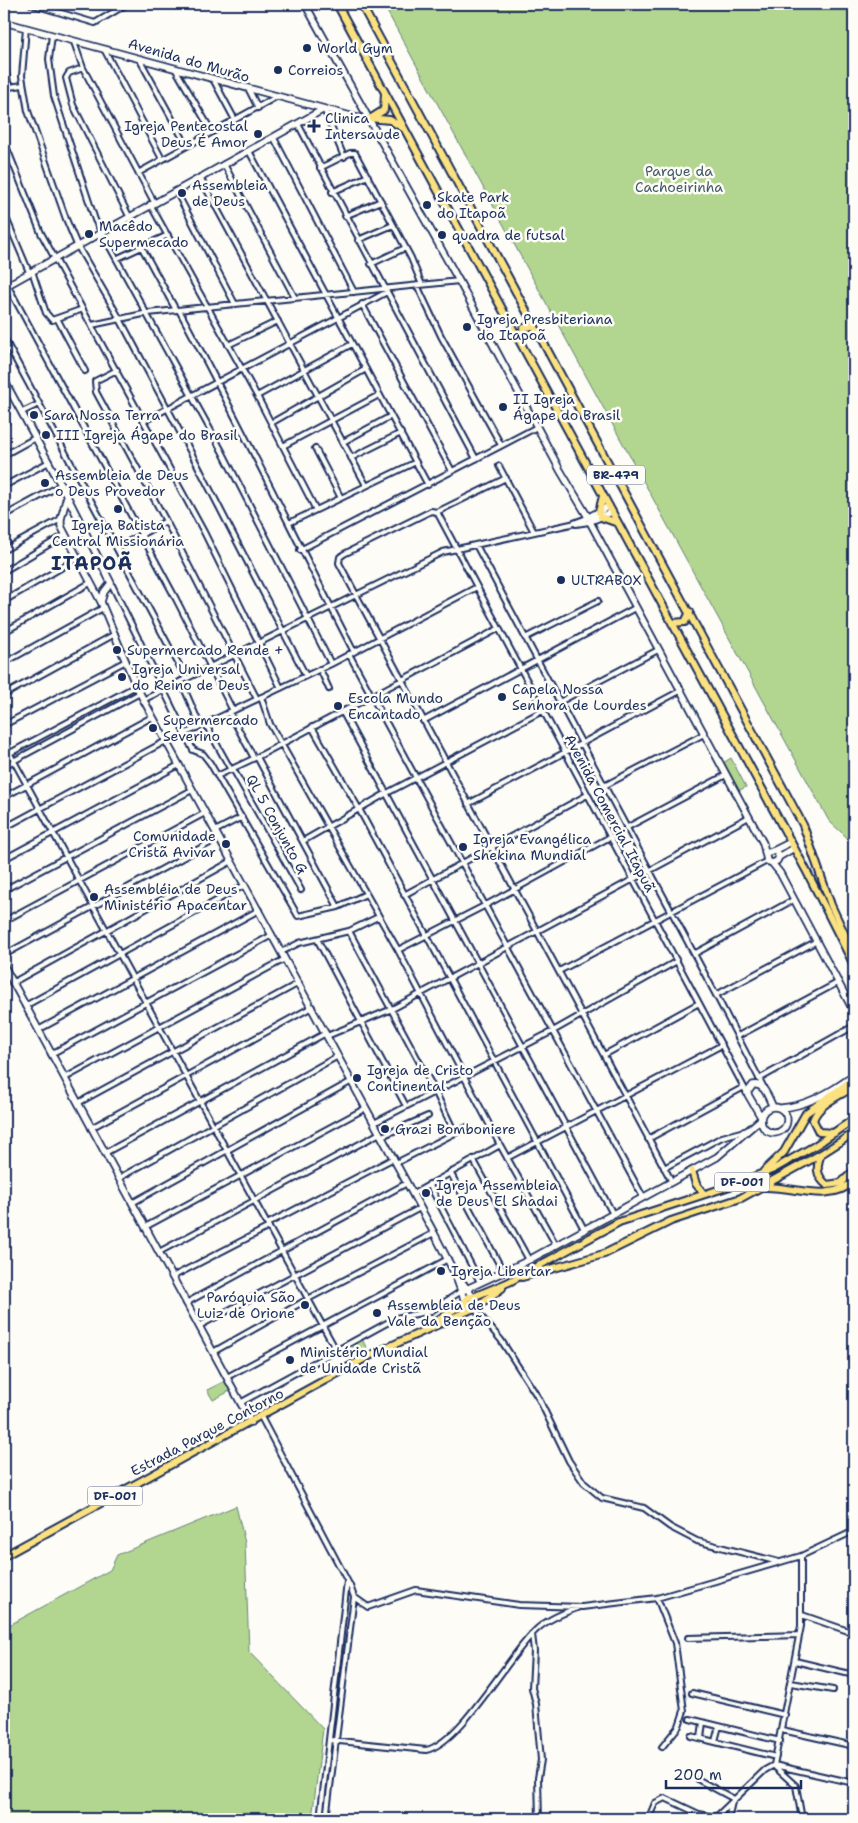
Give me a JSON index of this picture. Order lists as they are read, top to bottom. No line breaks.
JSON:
{"streets":{"main road":["BR-479","DF-001","Estrada Parque Contorno"],"street":["Avenida do Murão","Avenida Comercial Itapuã","QL 5 Conjunto G"]},"crossings":[["DF-001","Estrada Parque Contorno"]],"districts":["ITAPOÃ"],"parks":["Parque da Cachoeirinha"],"places":{"other":["World Gym","Correios","Igreja Pentecostal Deus É Amor","Assembleia de Deus","Skate Park do Itapoã","Macêdo Supermecado","quadra de futsal","Igreja Presbiteriana do Itapoã","II Igreja Ágape do Brasil","Sara Nossa Terra","III Igreja Ágape do Brasil","Assembleia de Deus o Deus Provedor","Igreja Batista Central Missionária","ULTRABOX","Supermercado Rende +","Igreja Universal do Reino de Deus","Capela Nossa Senhora de Lourdes","Escola Mundo Encantado","Supermercado Severino","Comunidade Cristã Avivar","Igreja Evangélica Shekina Mundial","Assembléia de Deus Ministério Apacentar","Igreja de Cristo Continental","Grazi Bomboniere","Igreja Assembleia de Deus El Shadai","Igreja Libertar","Paróquia São Luiz de Orione","Assembleia de Deus Vale da Benção","Ministério Mundial de Unidade Cristã"],"health":["Clinica Intersaude"]},"scale_bar":"200 m"}
